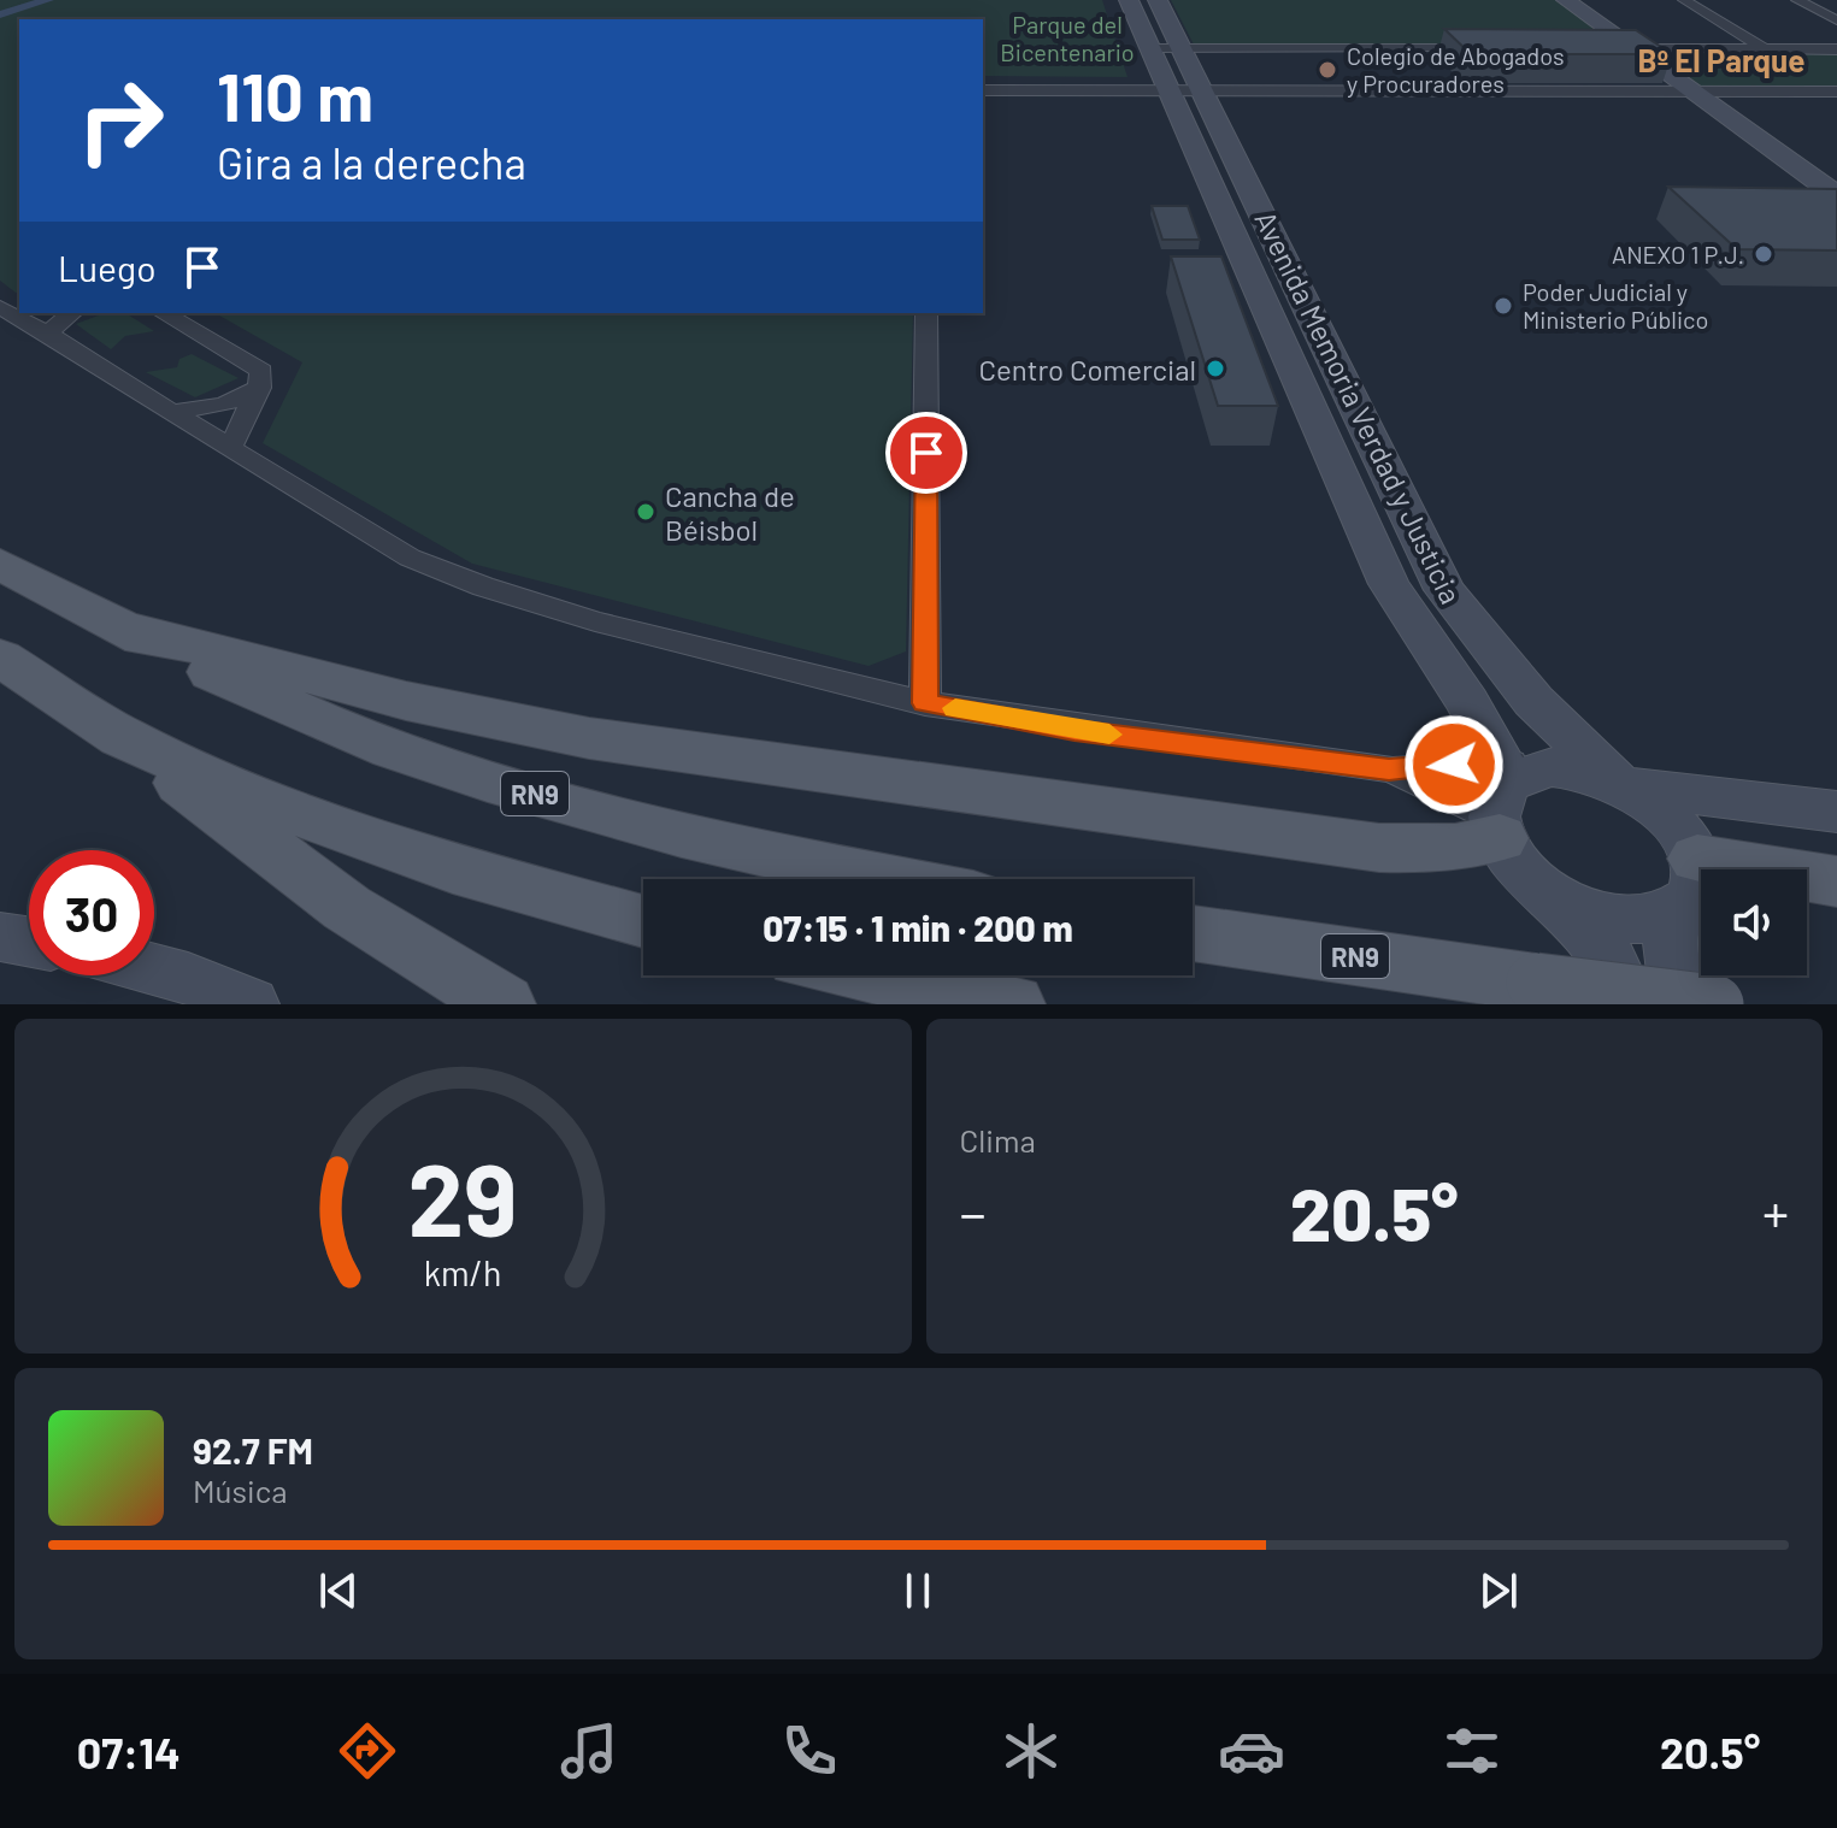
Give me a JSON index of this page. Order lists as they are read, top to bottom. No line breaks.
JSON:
{"streets":{"main road":["RN9"],"street":["Avenida Memoria Verdad y Justicia"]},"districts":["Bº El Parque"],"parks":["Parque del Bicentenario"],"places":["Colegio de Abogados y Procuradores","ANEXO 1 P.J.","Poder Judicial y Ministerio Público","Centro Comercial","Cancha de Béisbol"],"page":{"turn":["110 m","Gira a la derecha"],"then":"Luego","limit":"30","trip":"07:15 · 1 min · 200 m","tile":"Clima","heat":["−","20.5°","+"],"song":["92.7 FM","Música"],"tabs":["07:14","20.5°"],"gauge":["29","km/h"]}}
